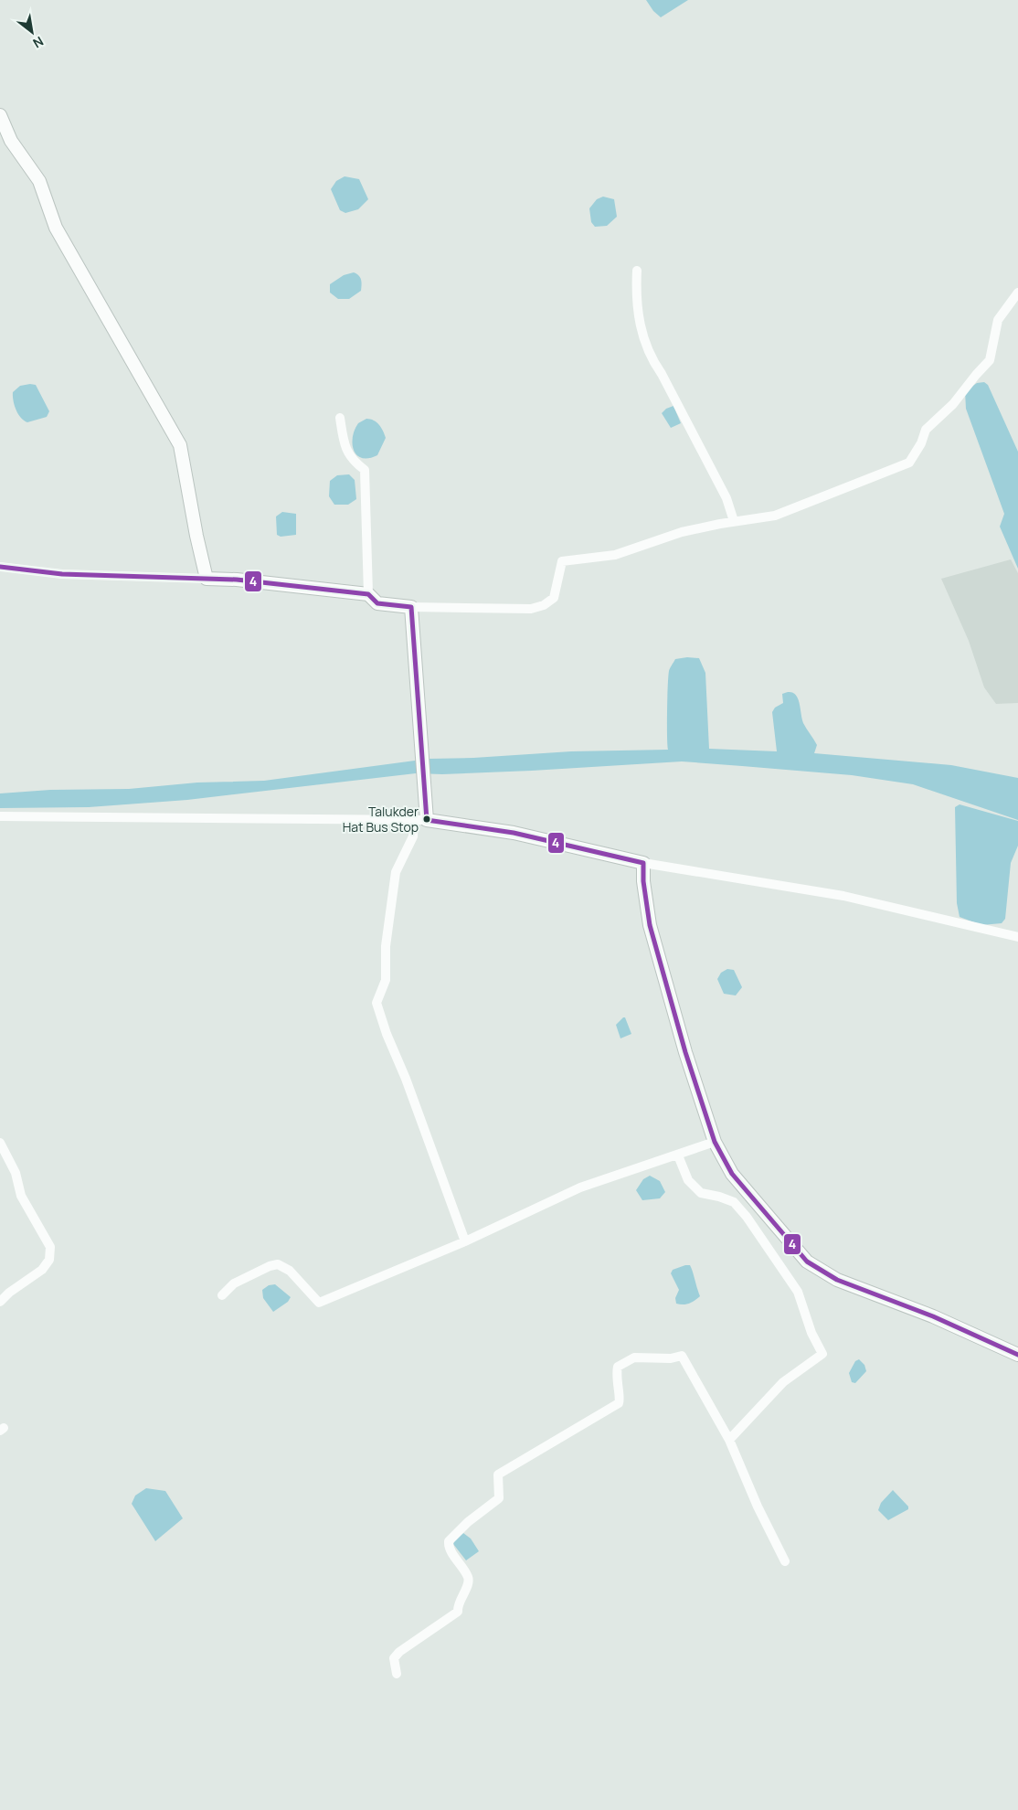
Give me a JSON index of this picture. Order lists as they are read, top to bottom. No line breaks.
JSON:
{"places":["Talukder Hat Bus Stop"],"lines":["transit line 4"],"north":"bottom right"}
